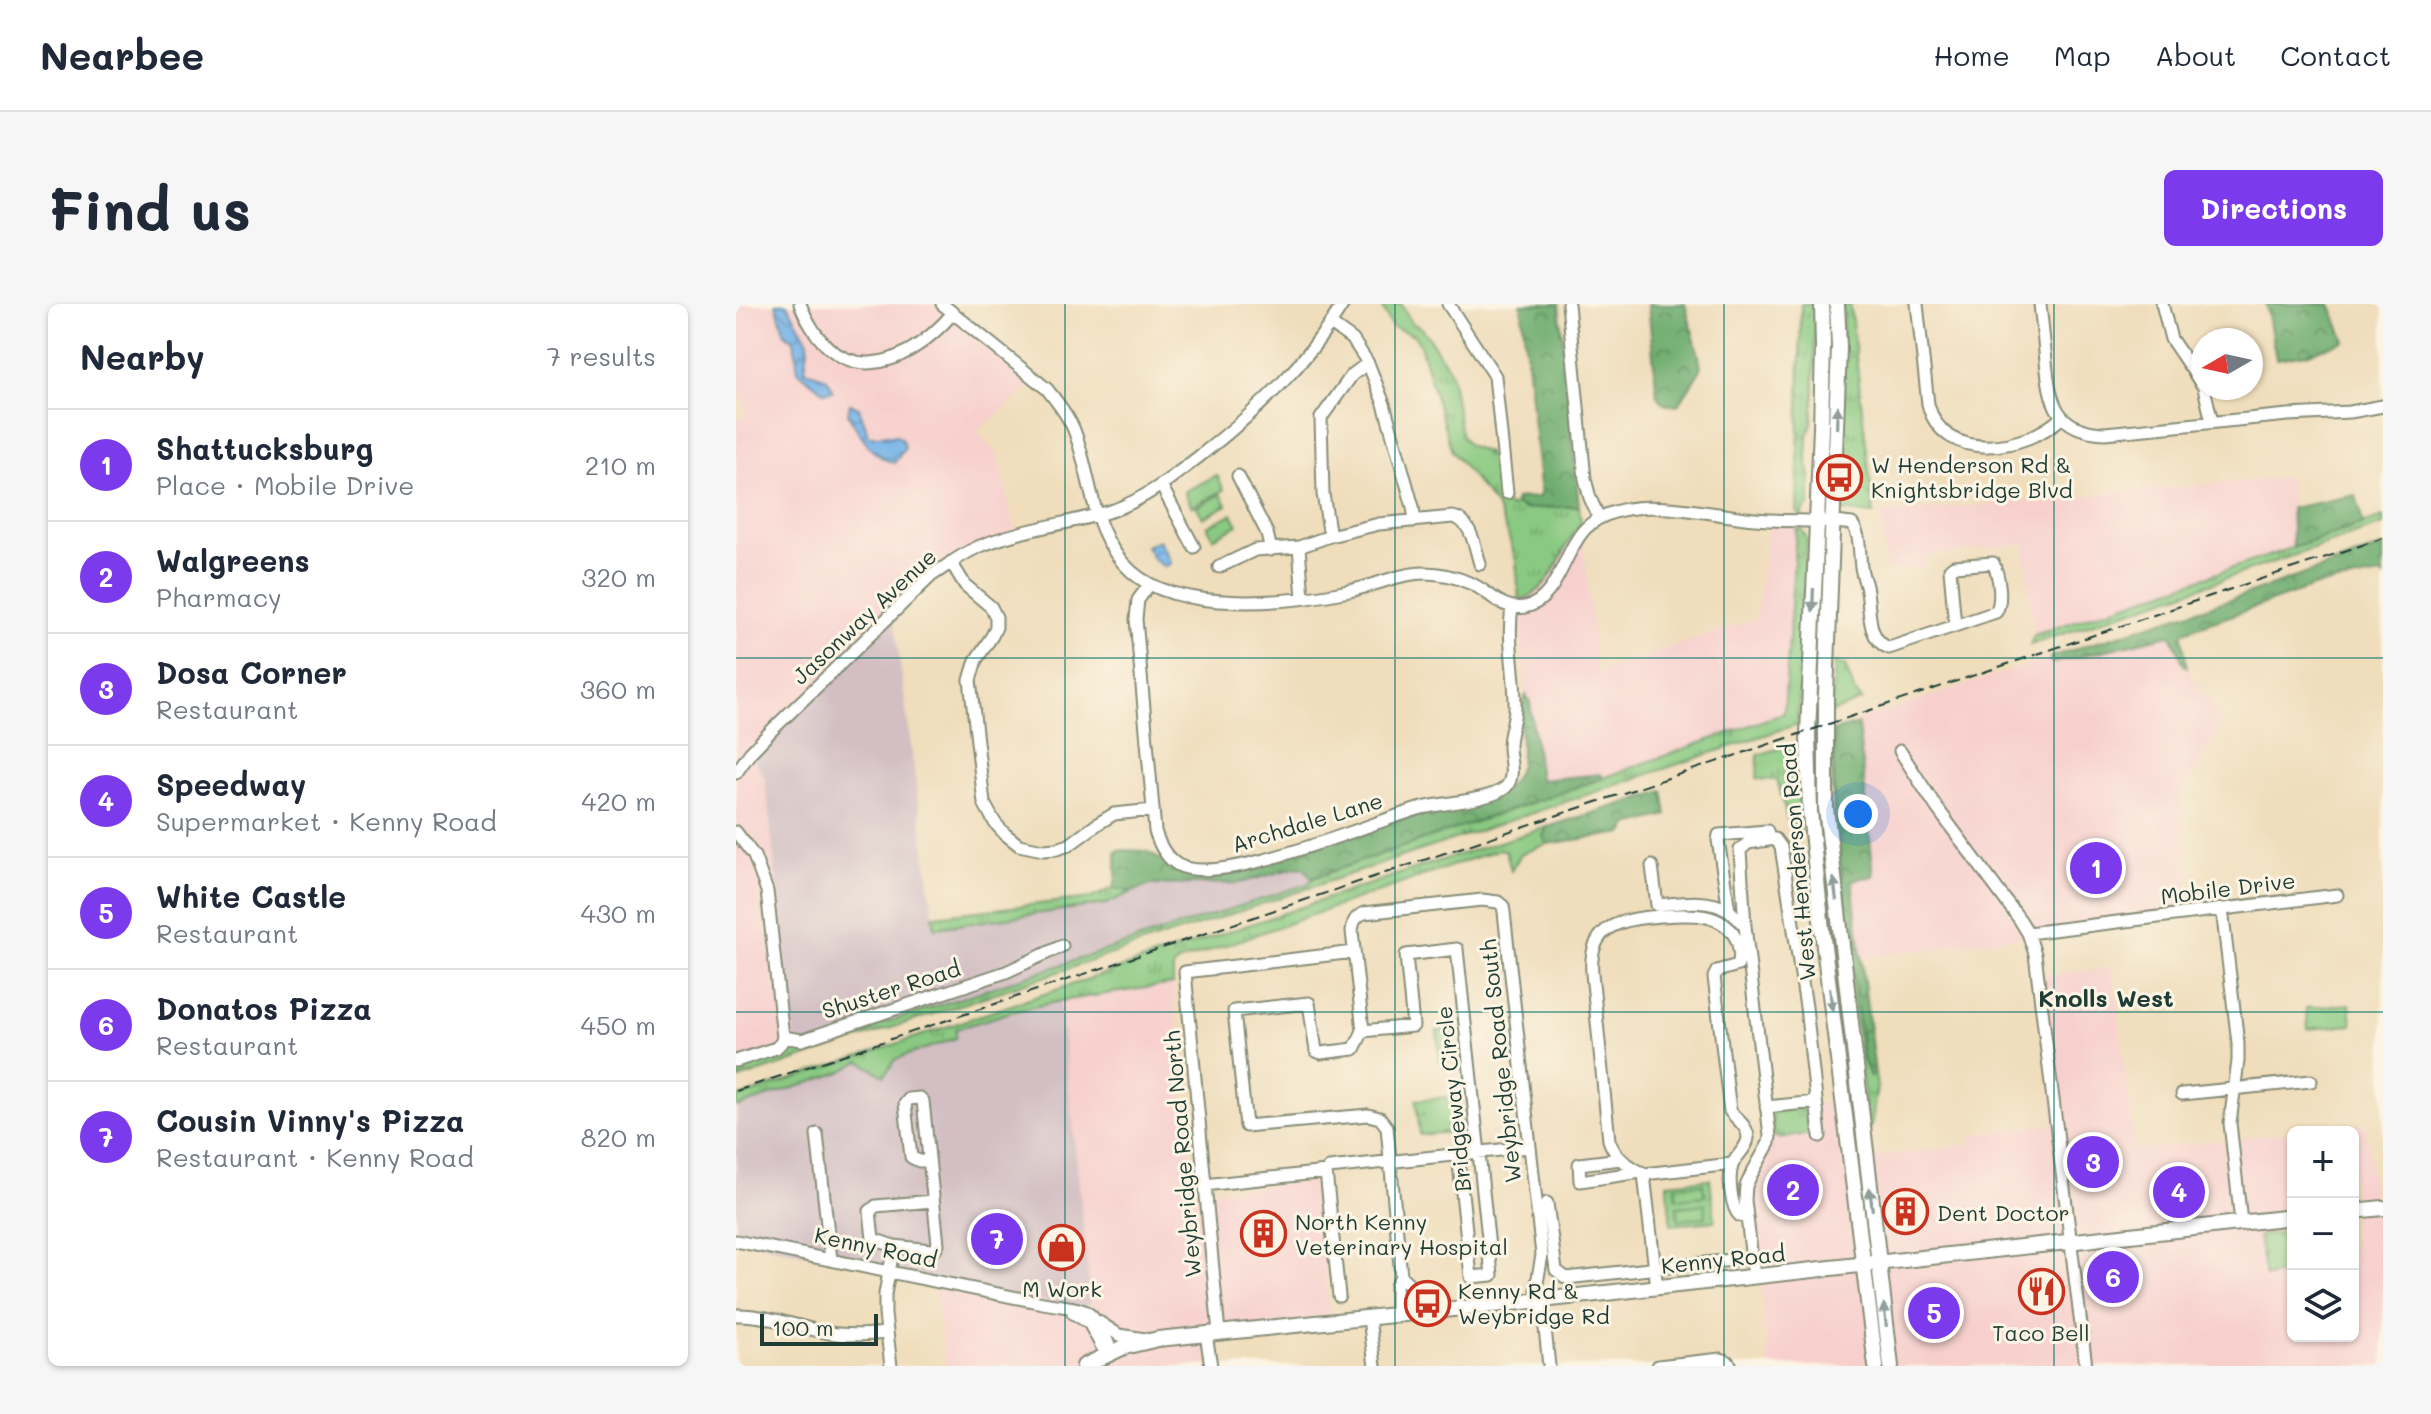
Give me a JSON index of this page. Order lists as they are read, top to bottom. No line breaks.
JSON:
{"streets":{"main road":["West Henderson Road","Kenny Road"],"street":["Jasonway Avenue","Archdale Lane","Mobile Drive","Shuster Road","Weybridge Road South","Bridgeway Circle","Weybridge Road North"]},"crossings":[["West Henderson Road","Kenny Road"],["Weybridge Road South","Weybridge Road North"],["Weybridge Road South","Kenny Road"],["Weybridge Road North","Kenny Road"]],"districts":["Knolls West"],"places":{"bus stop":["W Henderson Rd & Knightsbridge Blvd","Kenny Rd & Weybridge Rd"],"building":["Dent Doctor","North Kenny Veterinary Hospital"],"shop":["M Work"],"restaurant":["Taco Bell"]},"scale_bar":"100 m","north":"left","page":{"header":"Nearbee","nav":["Home","Map","About","Contact"],"buttons":"Directions","title":"Find us","heading":["Nearby","7 results"],"list":[{"mark":"1","name":"Shattucksburg","note":"Place · Mobile Drive","value":"210 m"},{"mark":"2","name":"Walgreens","note":"Pharmacy","value":"320 m"},{"mark":"3","name":"Dosa Corner","note":"Restaurant","value":"360 m"},{"mark":"4","name":"Speedway","note":"Supermarket · Kenny Road","value":"420 m"},{"mark":"5","name":"White Castle","note":"Restaurant","value":"430 m"},{"mark":"6","name":"Donatos Pizza","note":"Restaurant","value":"450 m"},{"mark":"7","name":"Cousin Vinny's Pizza","note":"Restaurant · Kenny Road","value":"820 m"}],"pins":["1","3","2","4","7","6","5"],"map_buttons":["+","−"],"scale":"100 m"}}
